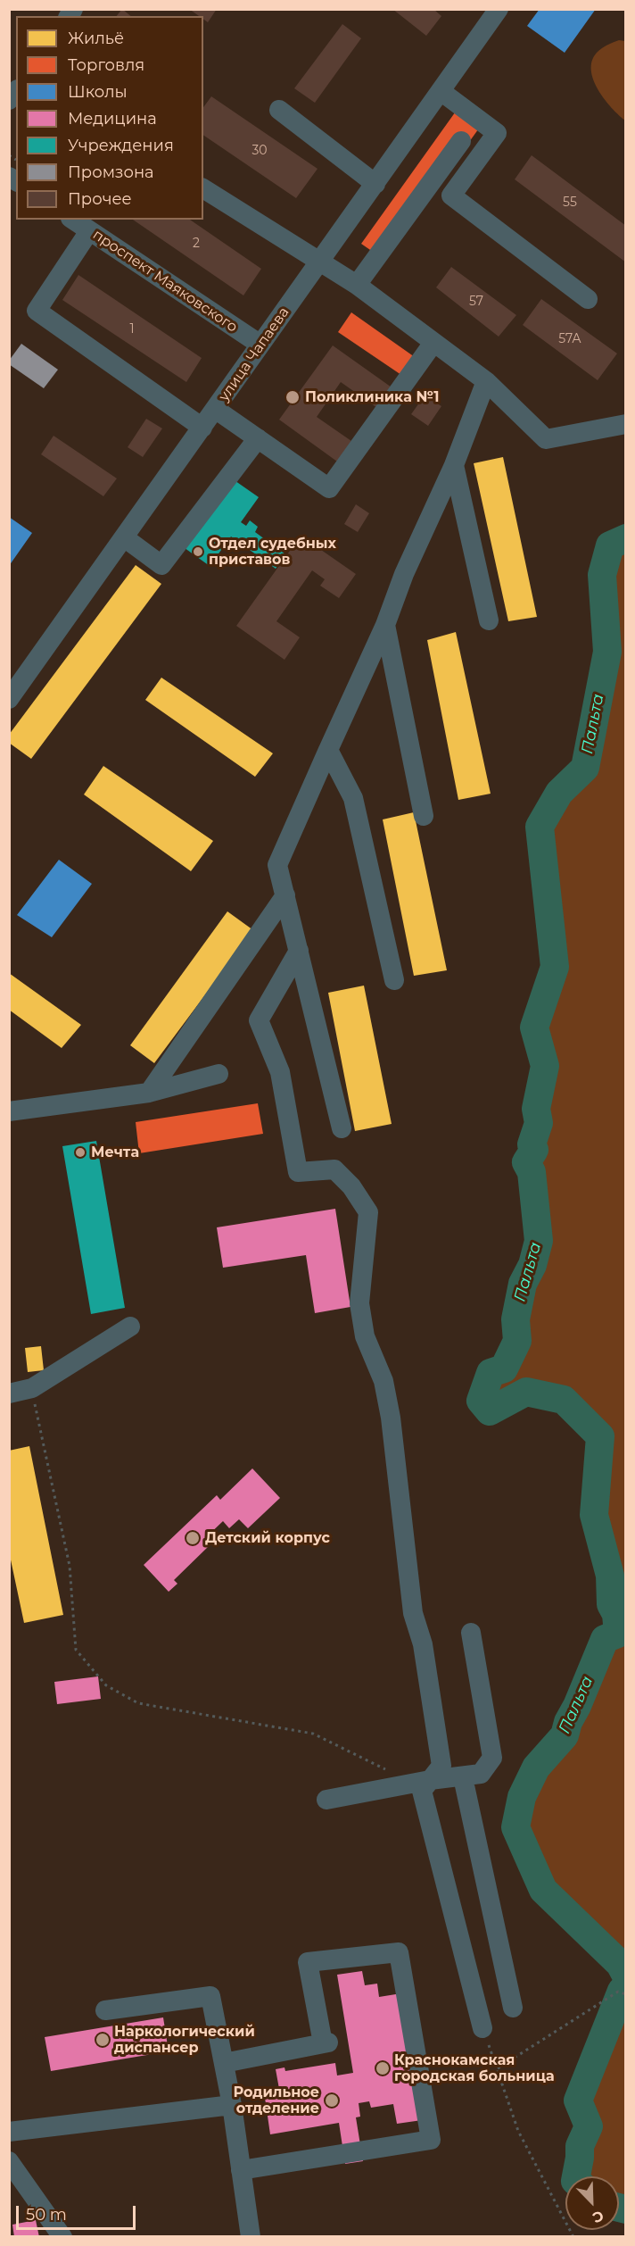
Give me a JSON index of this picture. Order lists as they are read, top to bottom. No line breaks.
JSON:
{"streets":{"street":["проспект Маяковского","улица Чапаева"]},"crossings":[["проспект Маяковского","улица Чапаева"]],"water":["Пальта"],"places":["Поликлиника №1","Отдел судебных приставов","Мечта","Детский корпус","Наркологический диспансер","Краснокамская городская больница","Родильное отделение"],"house_numbers":["30","55","2","57","1","57А"],"legend":["Жильё","Торговля","Школы","Медицина","Учреждения","Промзона","Прочее"],"scale_bar":"50 m","north":"bottom right"}
